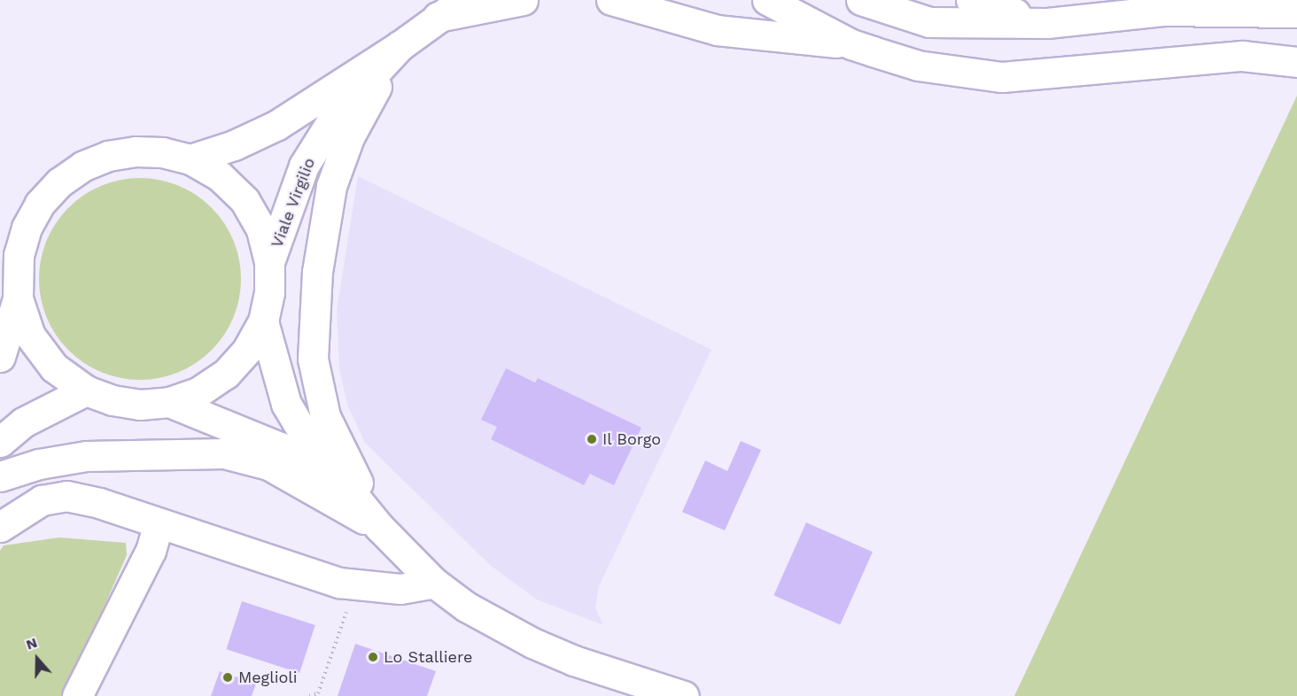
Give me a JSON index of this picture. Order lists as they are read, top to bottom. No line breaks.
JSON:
{"streets":{"main road":["Viale Virgilio"]},"places":["Il Borgo","Lo Stalliere","Meglioli"],"north":"top"}
